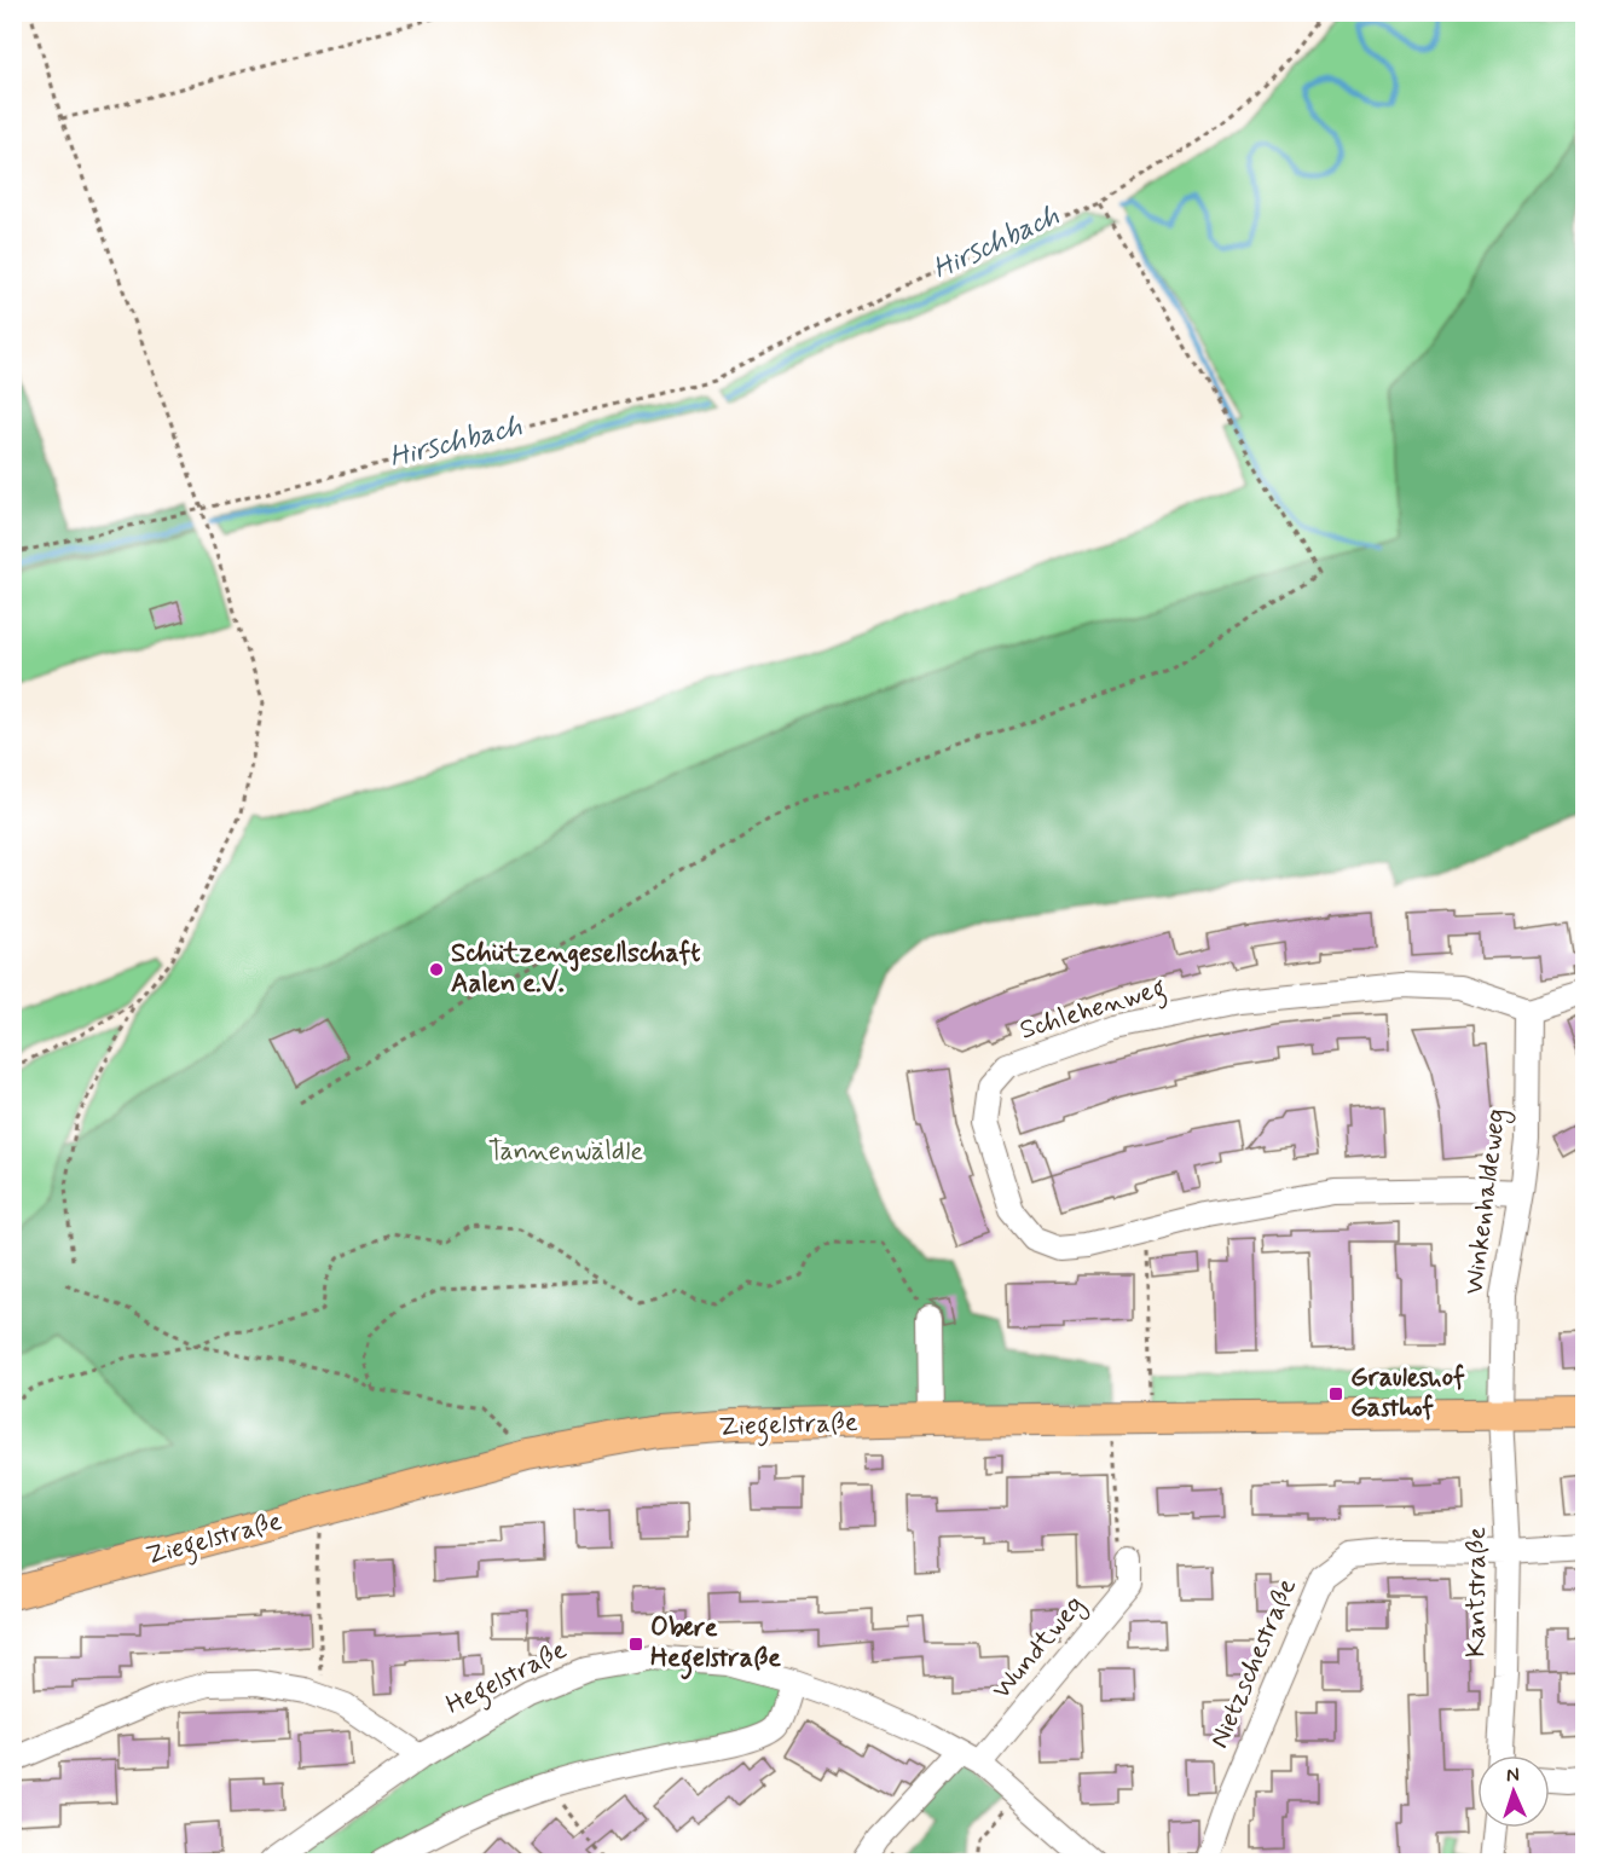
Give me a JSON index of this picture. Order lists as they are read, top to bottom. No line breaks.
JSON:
{"streets":{"main road":["Ziegelstraße"],"street":["Schlehenweg","Winkenhaldeweg","Kantstraße","Wundtweg","Nietzschestraße","Hegelstraße"]},"crossings":[["Schlehenweg","Winkenhaldeweg"],["Winkenhaldeweg","Ziegelstraße"],["Winkenhaldeweg","Kantstraße"],["Ziegelstraße","Kantstraße"],["Kantstraße","Nietzschestraße"],["Wundtweg","Hegelstraße"]],"water":["Hirschbach"],"parks":["Tannenwäldle"],"places":{"other":["Schützengesellschaft Aalen e.V."],"transit":["Grauleshof Gasthof","Obere Hegelstraße"]},"north":"top"}
